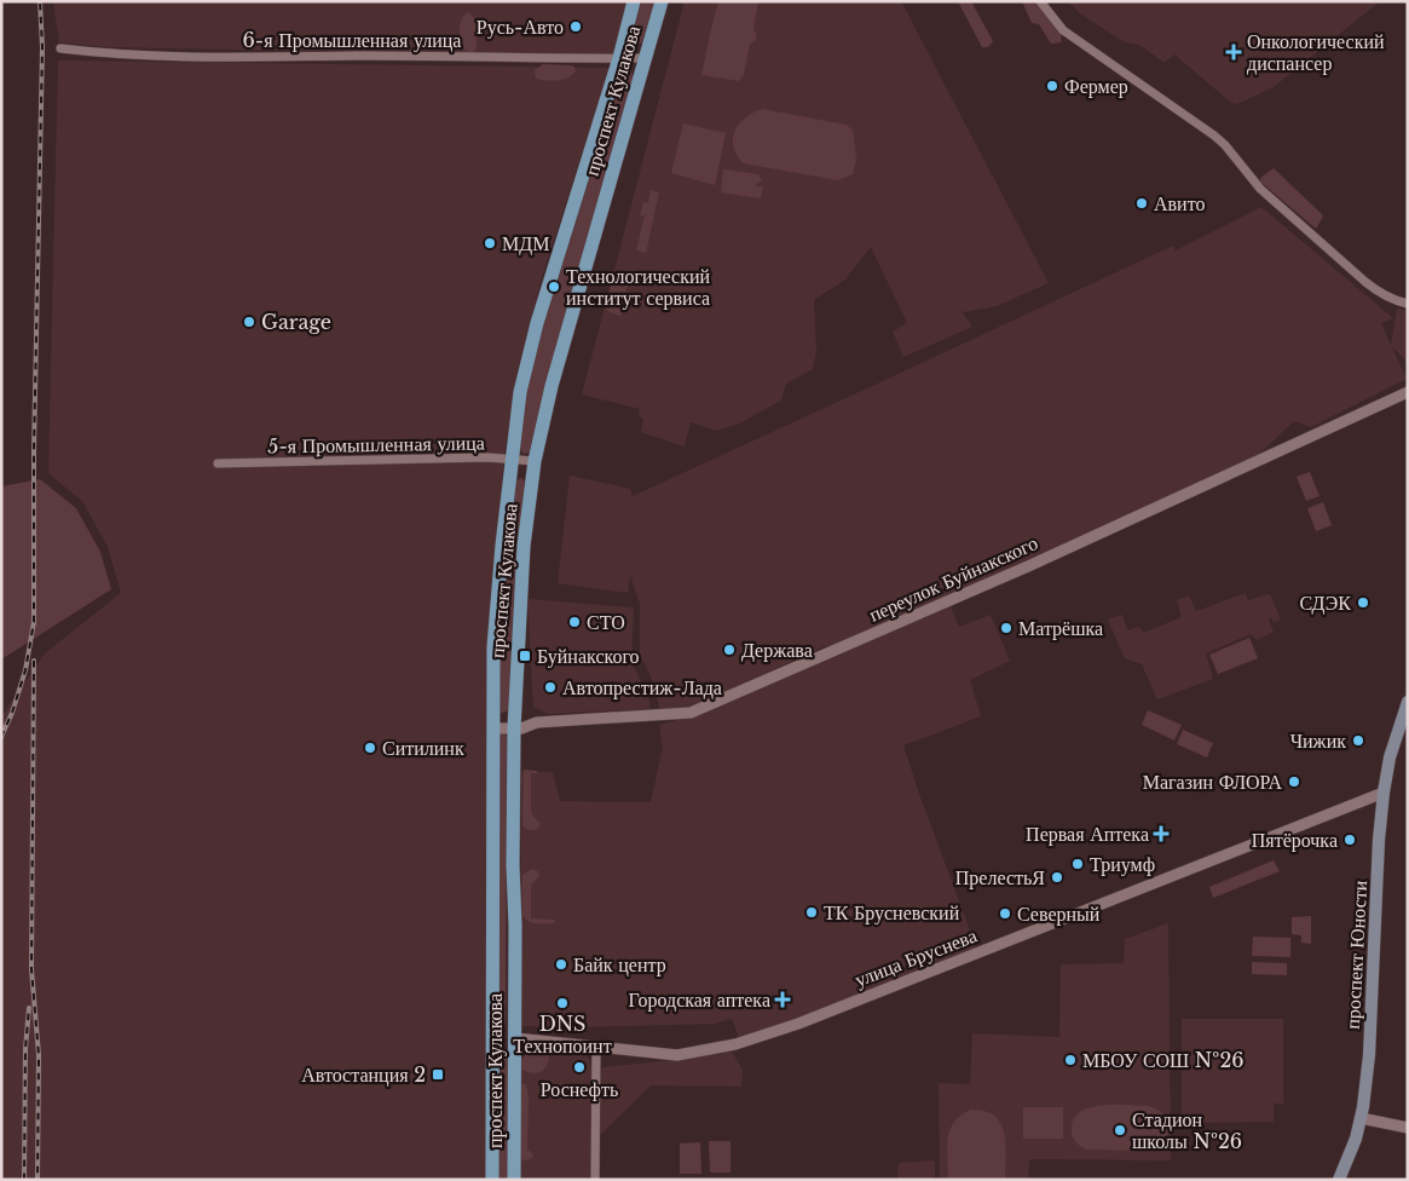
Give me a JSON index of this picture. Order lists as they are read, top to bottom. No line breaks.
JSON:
{"streets":{"main road":["проспект Кулакова","проспект Юности"],"street":["6-я Промышленная улица","5-я Промышленная улица","переулок Буйнакского","улица Бруснева"]},"crossings":[["6-я Промышленная улица","проспект Кулакова"],["проспект Кулакова","5-я Промышленная улица"],["проспект Кулакова","переулок Буйнакского"],["проспект Кулакова","улица Бруснева"],["проспект Юности","улица Бруснева"]],"places":{"other":["Русь-Авто","Фермер","Авито","МДМ","Технологический институт сервиса","Garage","СДЭК","СТО","Матрёшка","Держава","Автопрестиж-Лада","Чижик","Ситилинк","Магазин ФЛОРА","Пятёрочка","Триумф","ПрелестьЯ","ТК Брусневский","Северный","Байк центр","DNS Технопоинт","МБОУ СОШ №26","Роснефть","Стадион школы №26"],"health":["Онкологический диспансер","Первая Аптека","Городская аптека"],"transit":["Буйнакского","Автостанция 2"]}}
